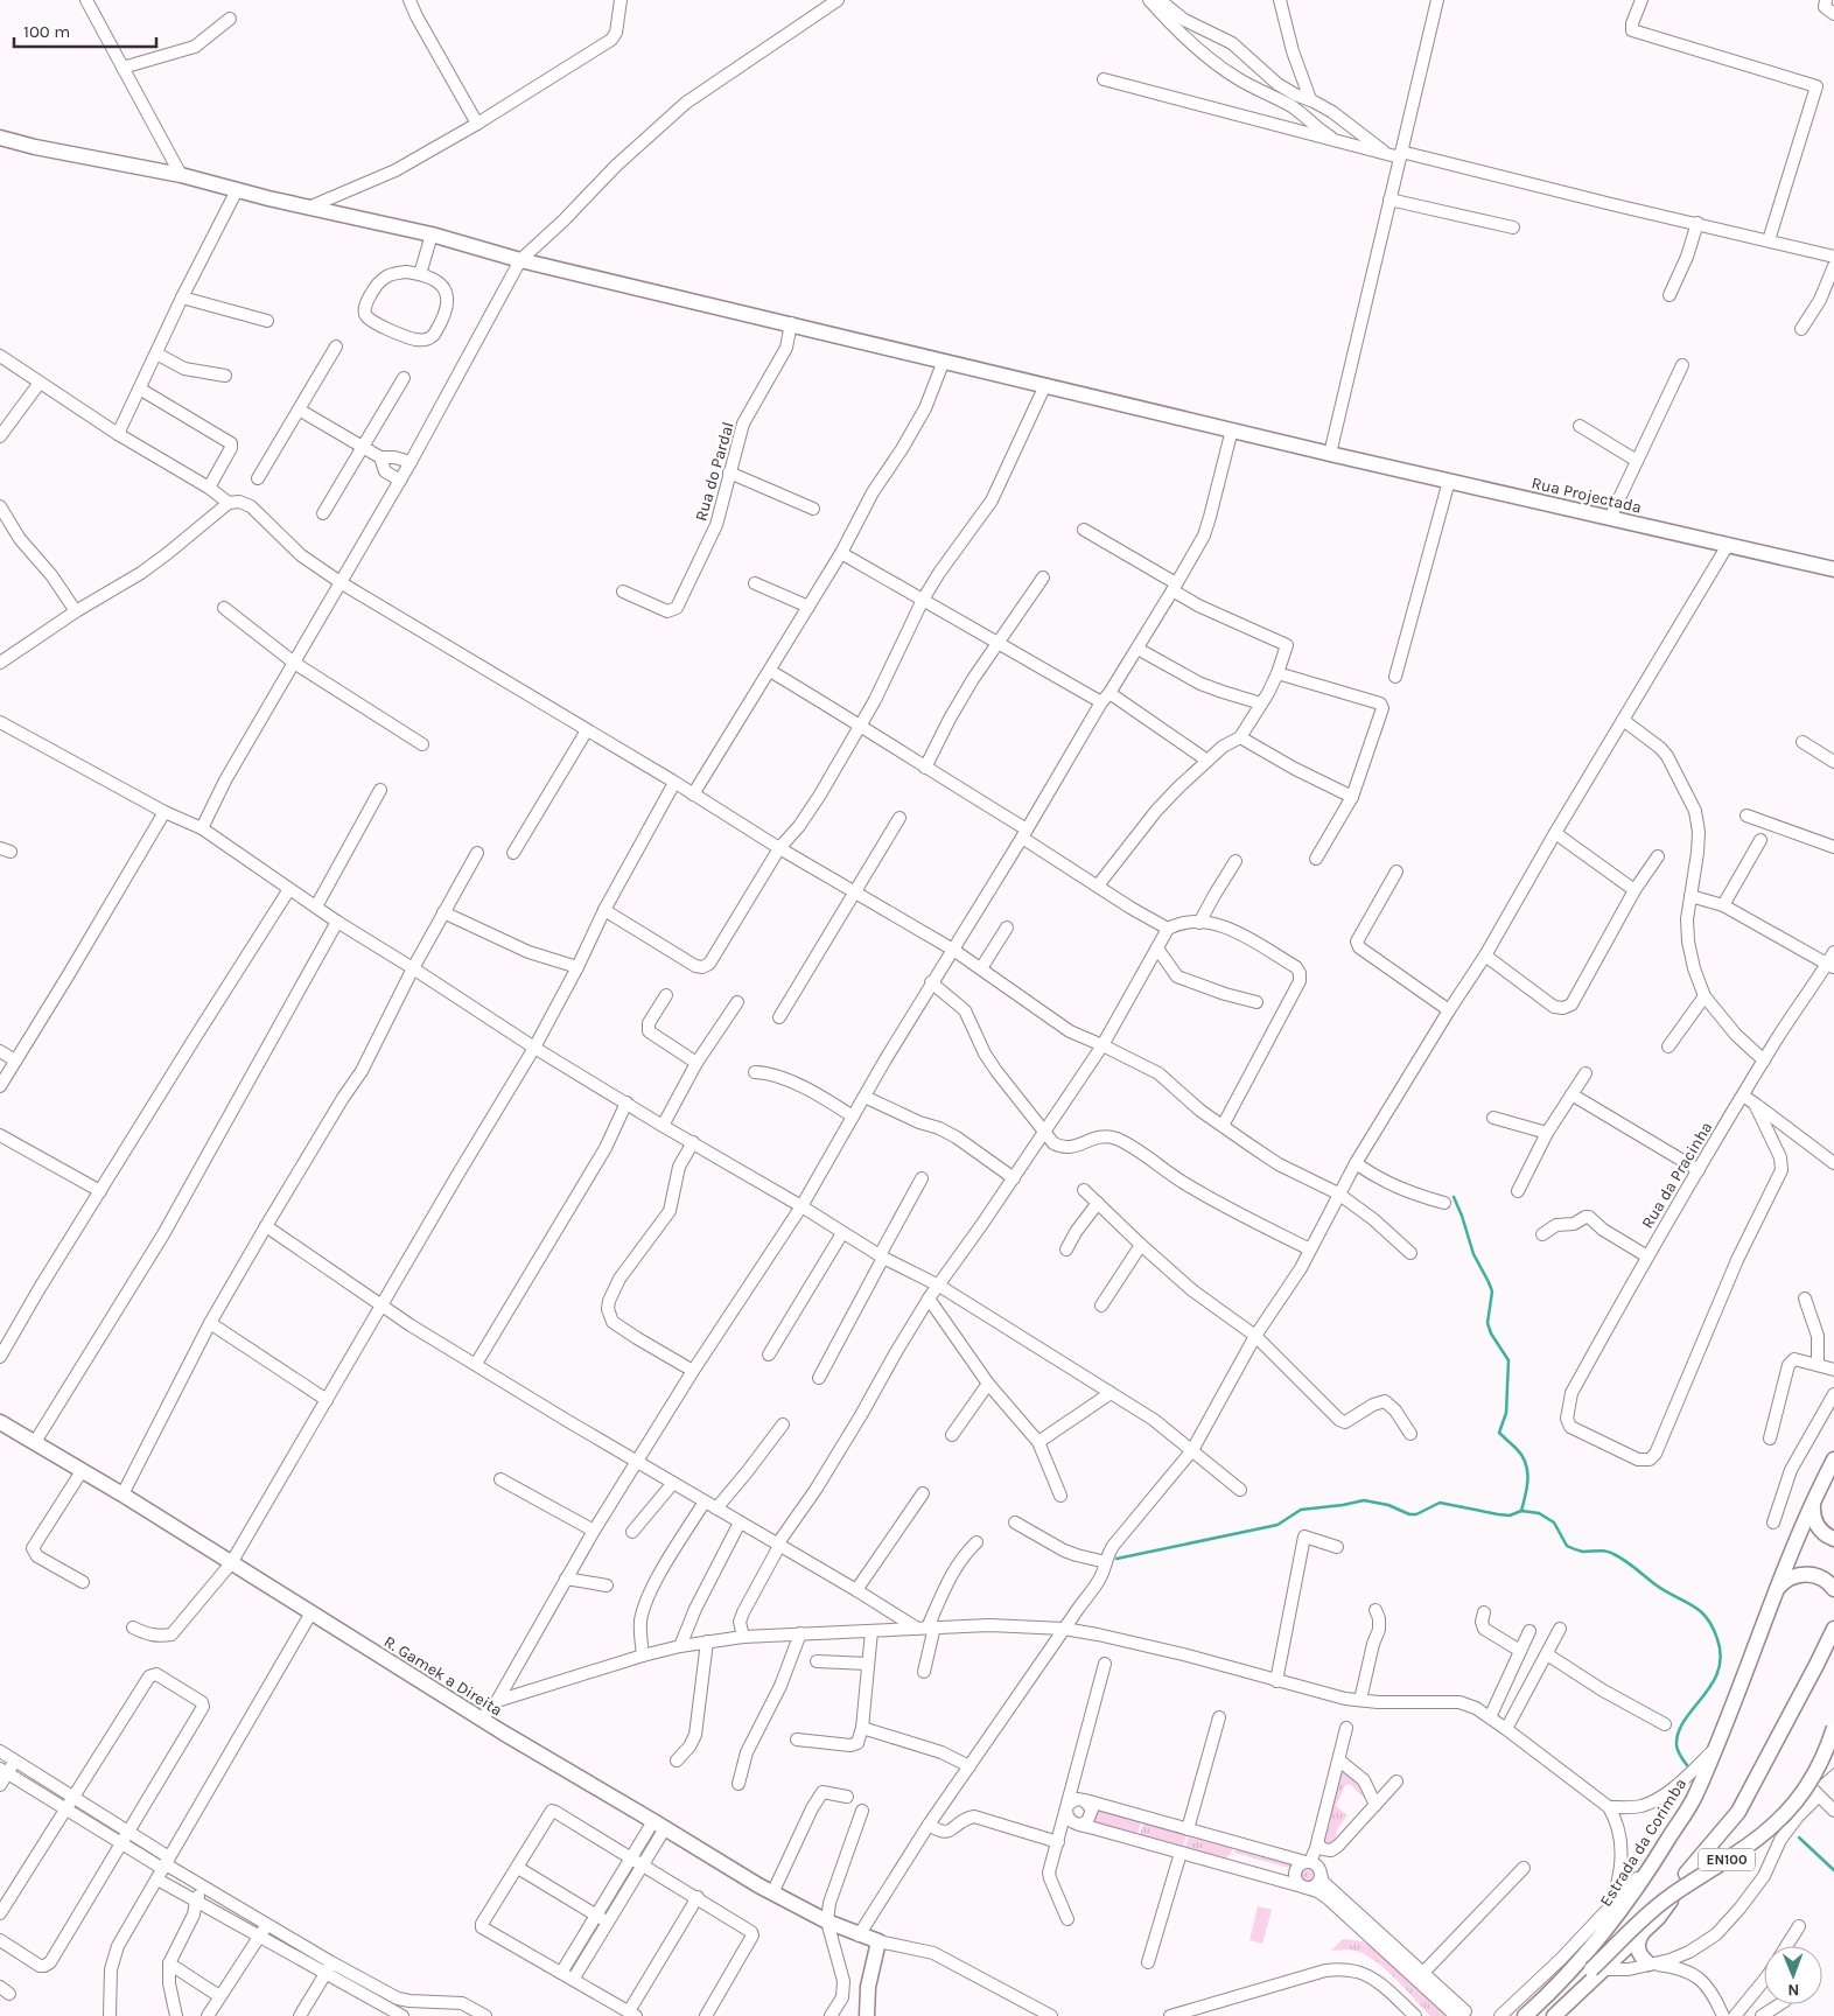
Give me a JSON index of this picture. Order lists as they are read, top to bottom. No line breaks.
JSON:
{"streets":{"main road":["Rua Projectada","R. Gamek a Direita","Estrada da Corimba","EN100"],"street":["Rua do Pardal","Rua da Pracinha"]},"crossings":[["Rua do Pardal","Rua Projectada"]],"scale_bar":"100 m","north":"bottom"}
